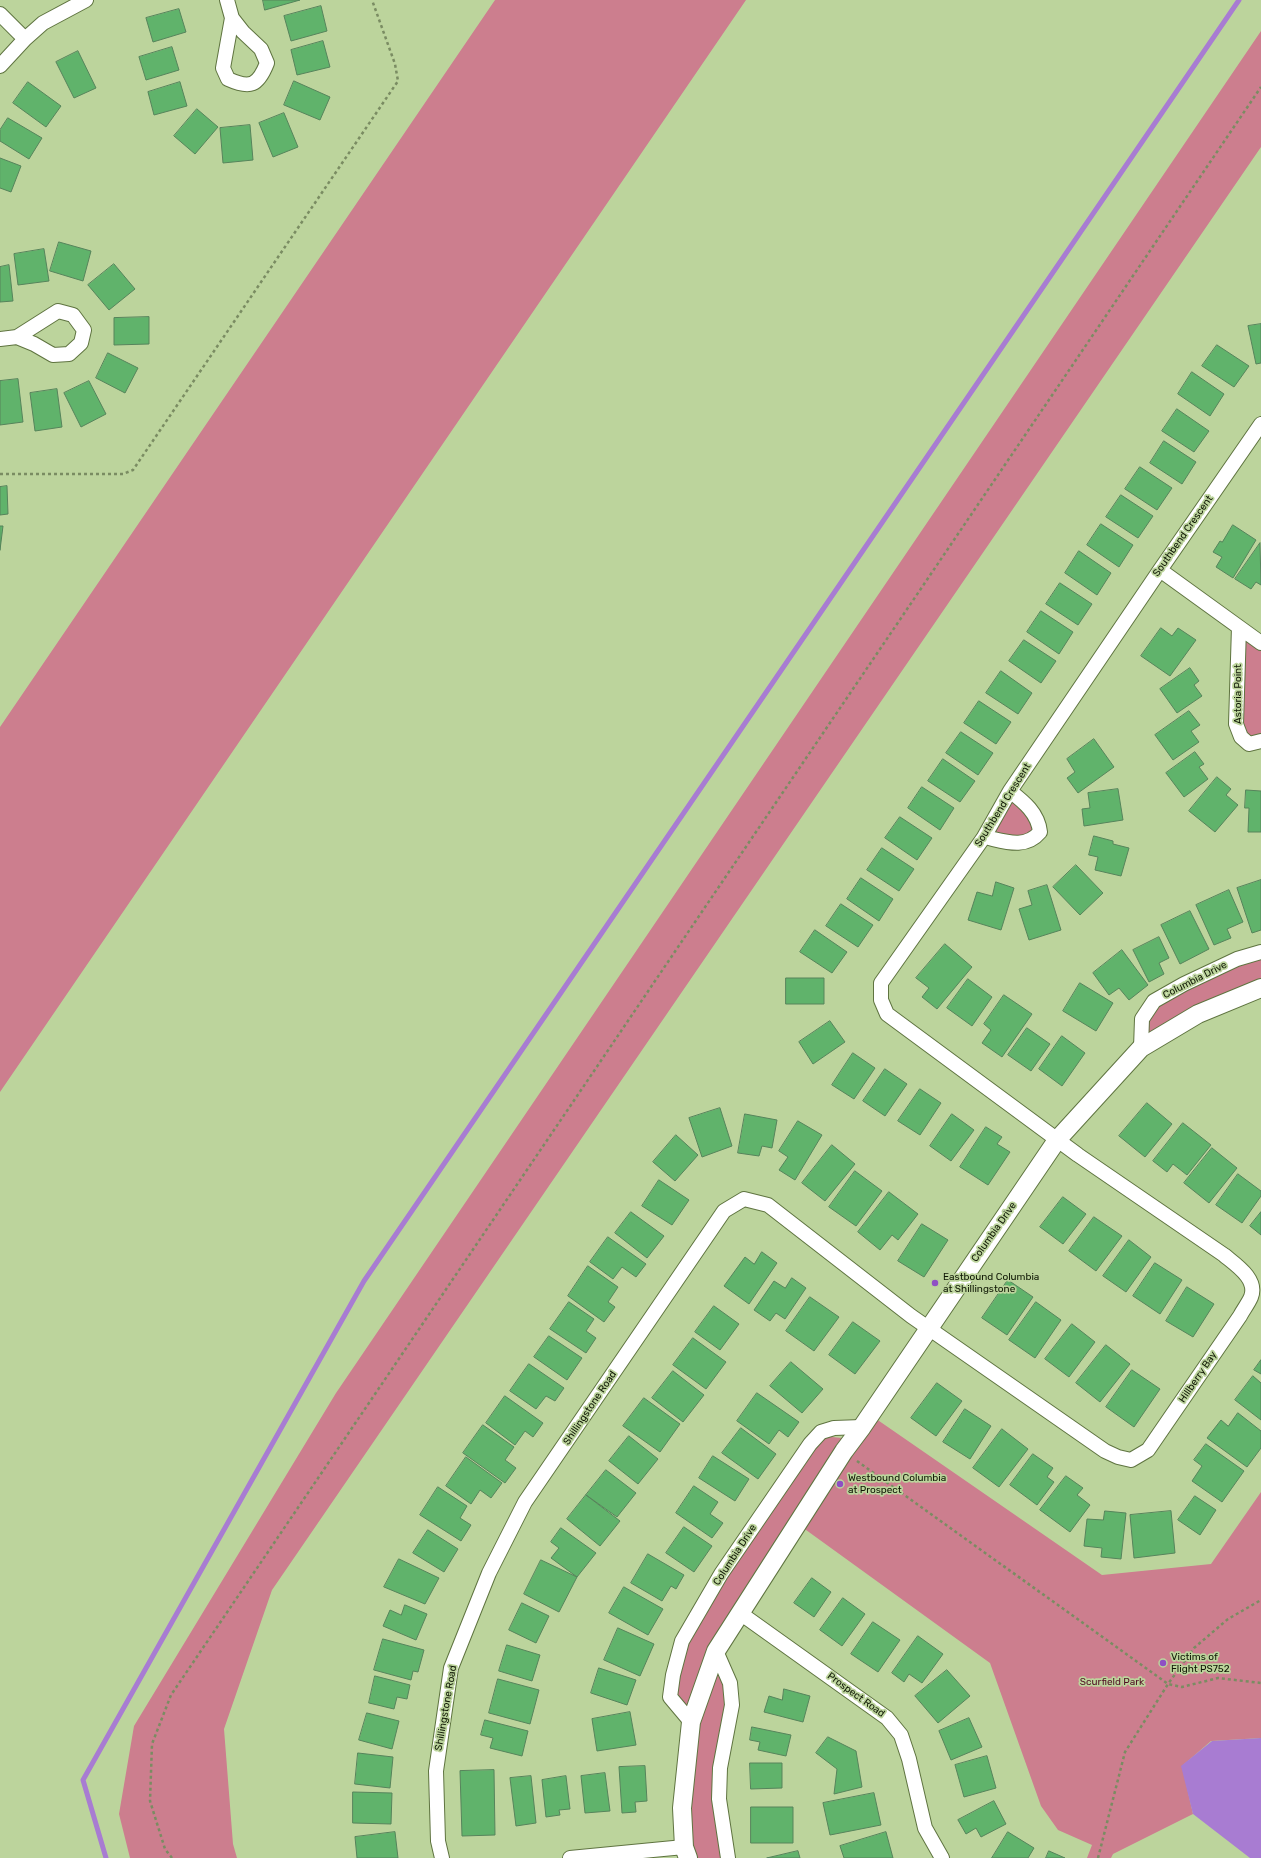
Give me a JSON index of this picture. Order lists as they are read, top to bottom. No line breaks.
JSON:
{"streets":{"street":["Southbend Crescent","Astoria Point","Columbia Drive","Hillberry Bay","Shillingstone Road","Prospect Road"]},"crossings":[["Southbend Crescent","Columbia Drive"],["Southbend Crescent","Hillberry Bay"],["Columbia Drive","Hillberry Bay"],["Columbia Drive","Shillingstone Road"],["Columbia Drive","Prospect Road"],["Hillberry Bay","Shillingstone Road"]],"parks":["Scurfield Park"],"places":["Eastbound Columbia at Shillingstone","Westbound Columbia at Prospect","Victims of Flight PS752"]}
